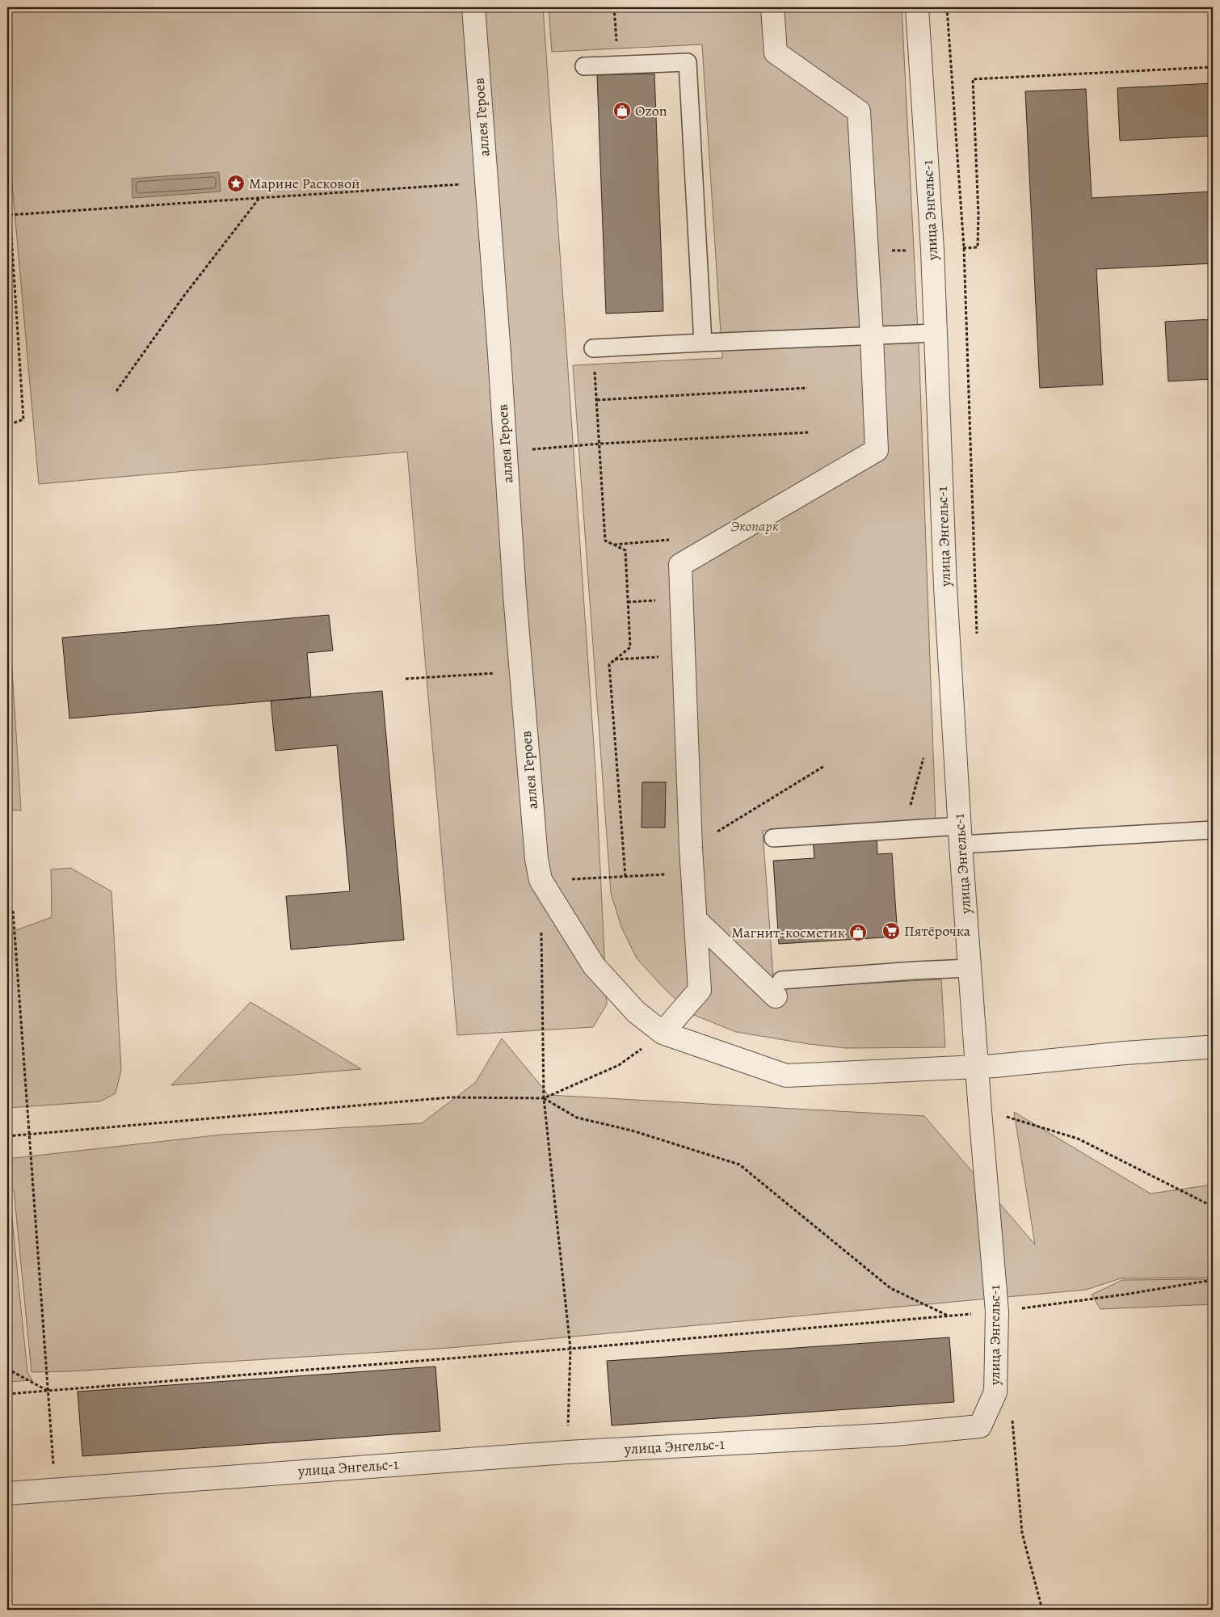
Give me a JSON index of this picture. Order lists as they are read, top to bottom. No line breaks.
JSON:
{"streets":{"street":["аллея Героев","улица Энгельс-1"]},"parks":["Экопарк"],"places":{"shop":["Ozon","Магнит-косметик"],"place":["Марине Расковой"],"supermarket":["Пятёрочка"]}}
